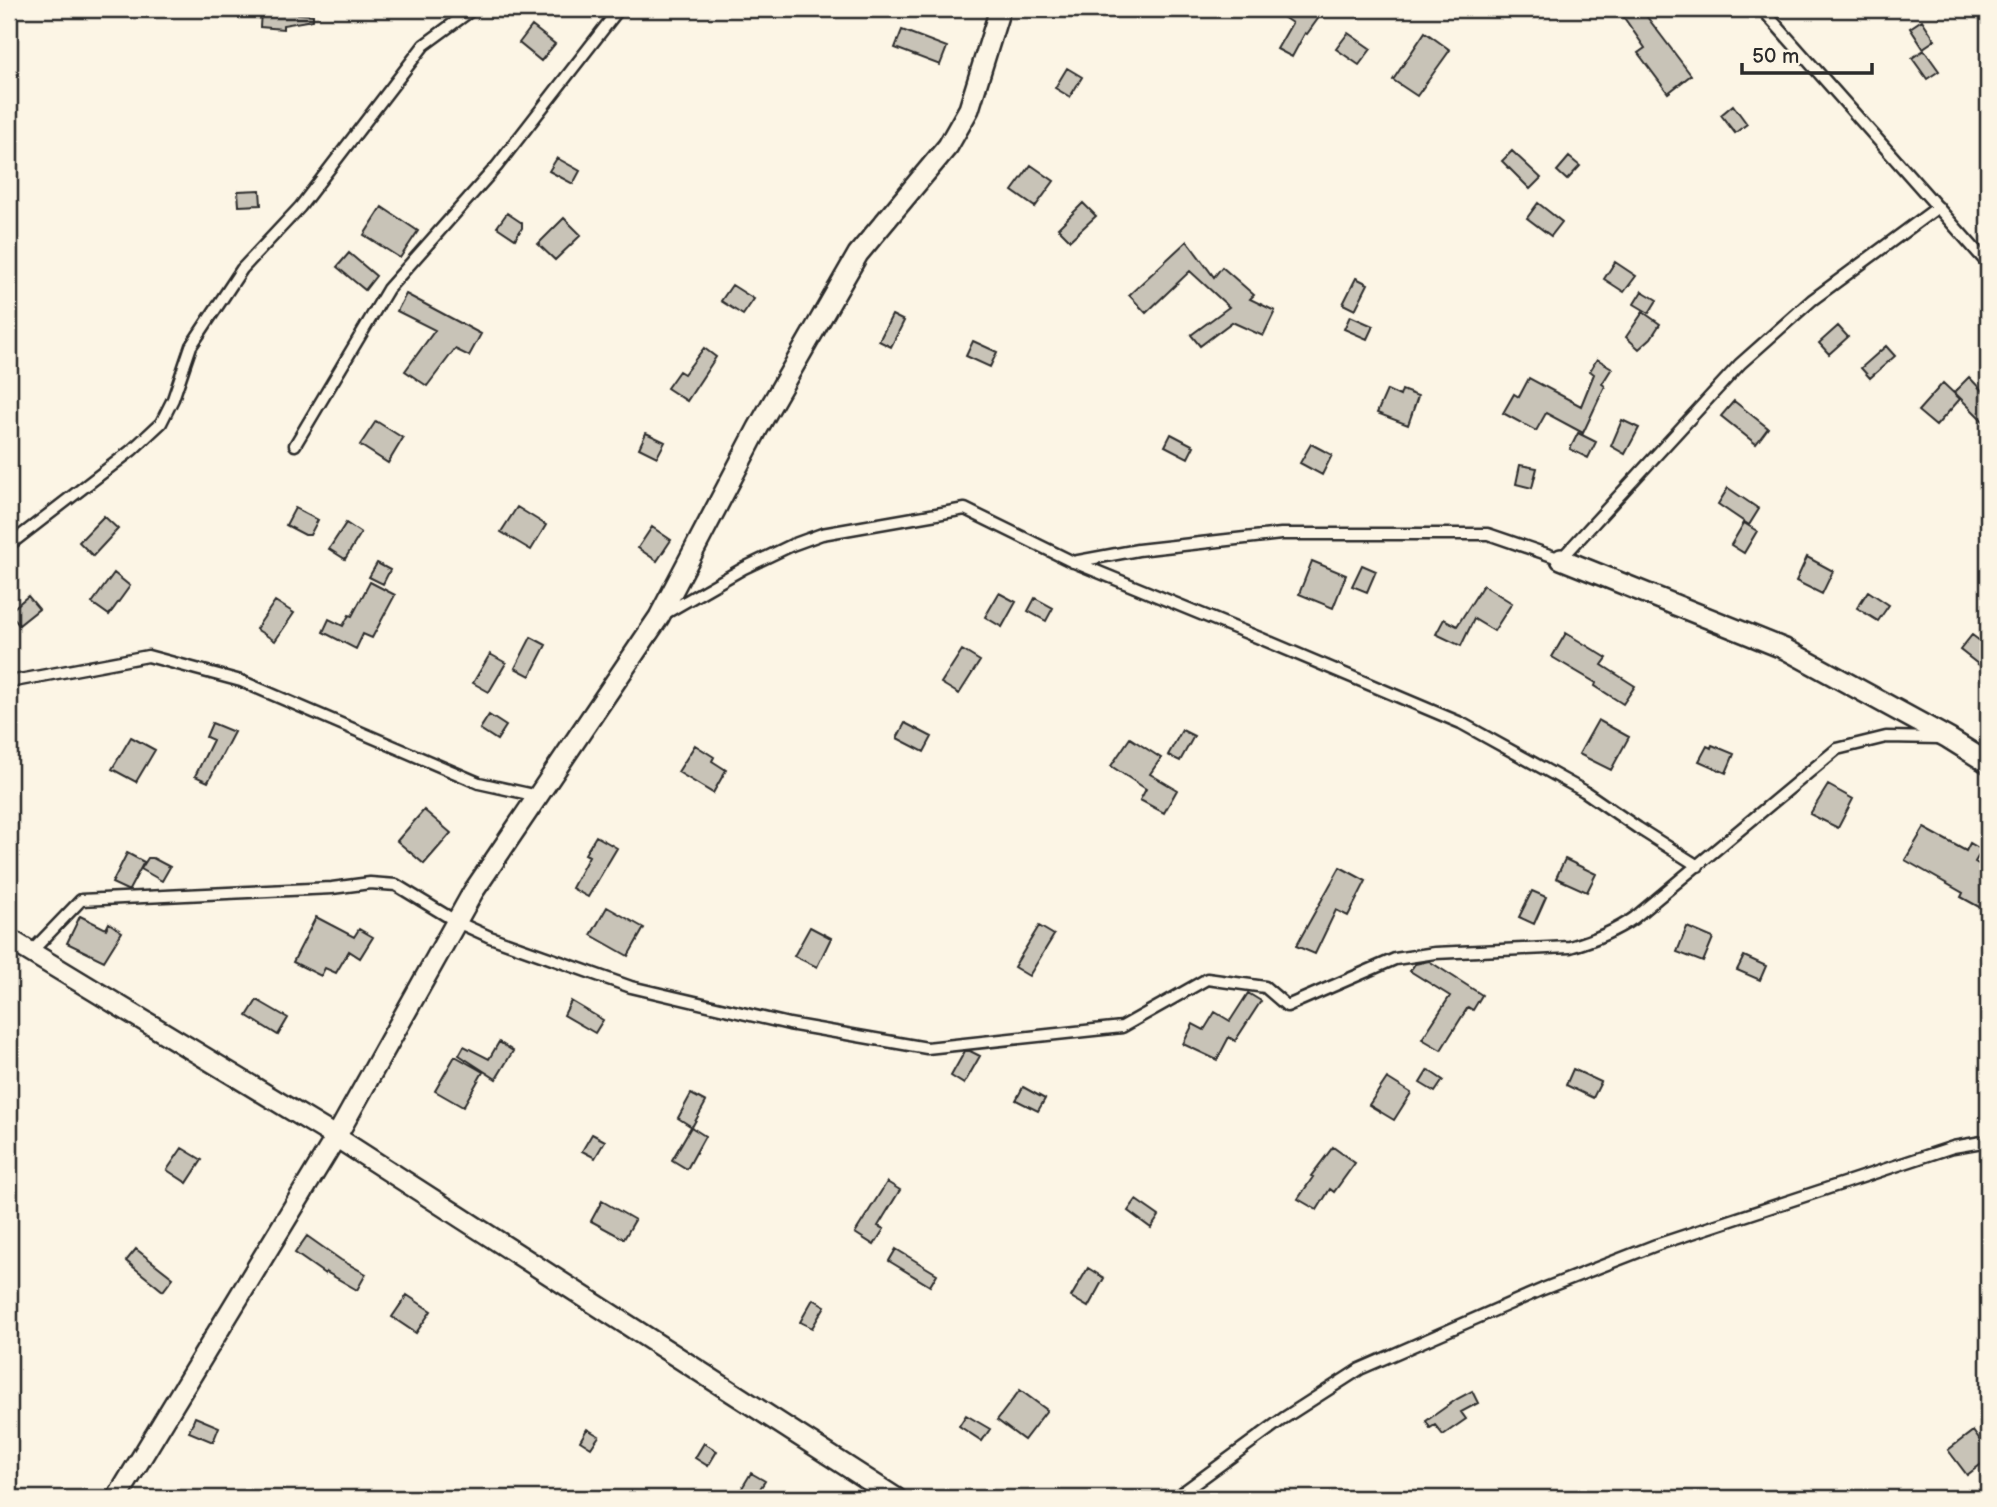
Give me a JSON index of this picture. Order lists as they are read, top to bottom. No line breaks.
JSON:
{"scale_bar":"50 m"}
